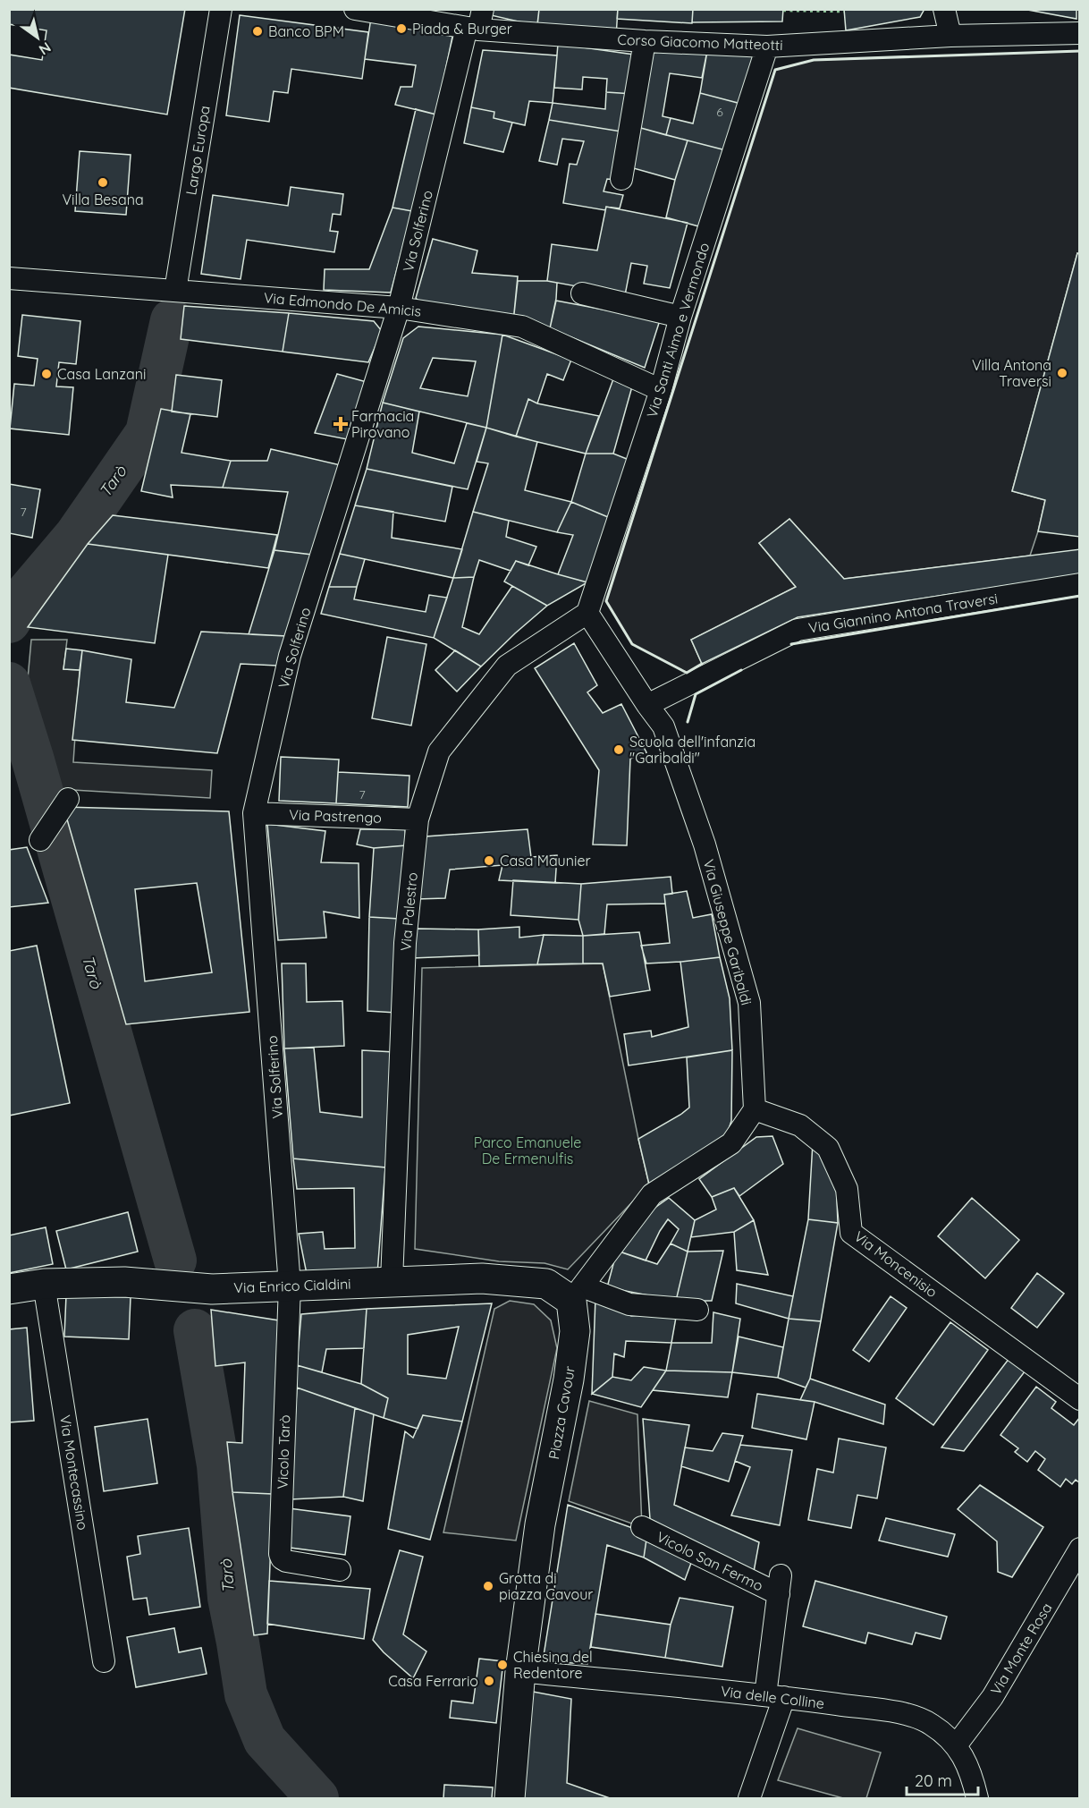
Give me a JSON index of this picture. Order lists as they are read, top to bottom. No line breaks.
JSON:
{"streets":{"street":["Corso Giacomo Matteotti","Largo Europa","Via Solferino","Via Edmondo De Amicis","Via Santi Aimo e Vermondo","Via Giannino Antona Traversi","Via Pastrengo","Via Palestro","Via Giuseppe Garibaldi","Via Moncenisio","Via Enrico Cialdini","Piazza Cavour","Vicolo Tarò","Via Montecassino","Vicolo San Fermo","Via Monte Rosa","Via delle Colline"]},"crossings":[["Corso Giacomo Matteotti","Via Solferino"],["Corso Giacomo Matteotti","Via Santi Aimo e Vermondo"],["Largo Europa","Via Edmondo De Amicis"],["Via Solferino","Via Edmondo De Amicis"],["Via Solferino","Via Pastrengo"],["Via Solferino","Via Enrico Cialdini"],["Via Solferino","Vicolo Tarò"],["Via Edmondo De Amicis","Via Santi Aimo e Vermondo"],["Via Santi Aimo e Vermondo","Via Palestro"],["Via Santi Aimo e Vermondo","Via Giuseppe Garibaldi"],["Via Giannino Antona Traversi","Via Giuseppe Garibaldi"],["Via Pastrengo","Via Palestro"],["Via Palestro","Via Giuseppe Garibaldi"],["Via Palestro","Via Enrico Cialdini"],["Via Giuseppe Garibaldi","Via Moncenisio"],["Via Enrico Cialdini","Piazza Cavour"],["Via Enrico Cialdini","Vicolo Tarò"],["Via Enrico Cialdini","Via Montecassino"],["Piazza Cavour","Via delle Colline"],["Vicolo San Fermo","Via delle Colline"],["Via Monte Rosa","Via delle Colline"]],"water":["Tarò"],"parks":["Parco Emanuele De Ermenulfis"],"places":{"other":["Piada & Burger","Banco BPM","Villa Besana","Villa Antona Traversi","Casa Lanzani","Scuola dell'infanzia \"Garibaldi\"","Casa Maunier","Grotta di piazza Cavour","Chiesina del Redentore","Casa Ferrario"],"health":["Farmacia Pirovano"]},"house_numbers":["6","7","7"],"scale_bar":"20 m","north":"bottom right"}
